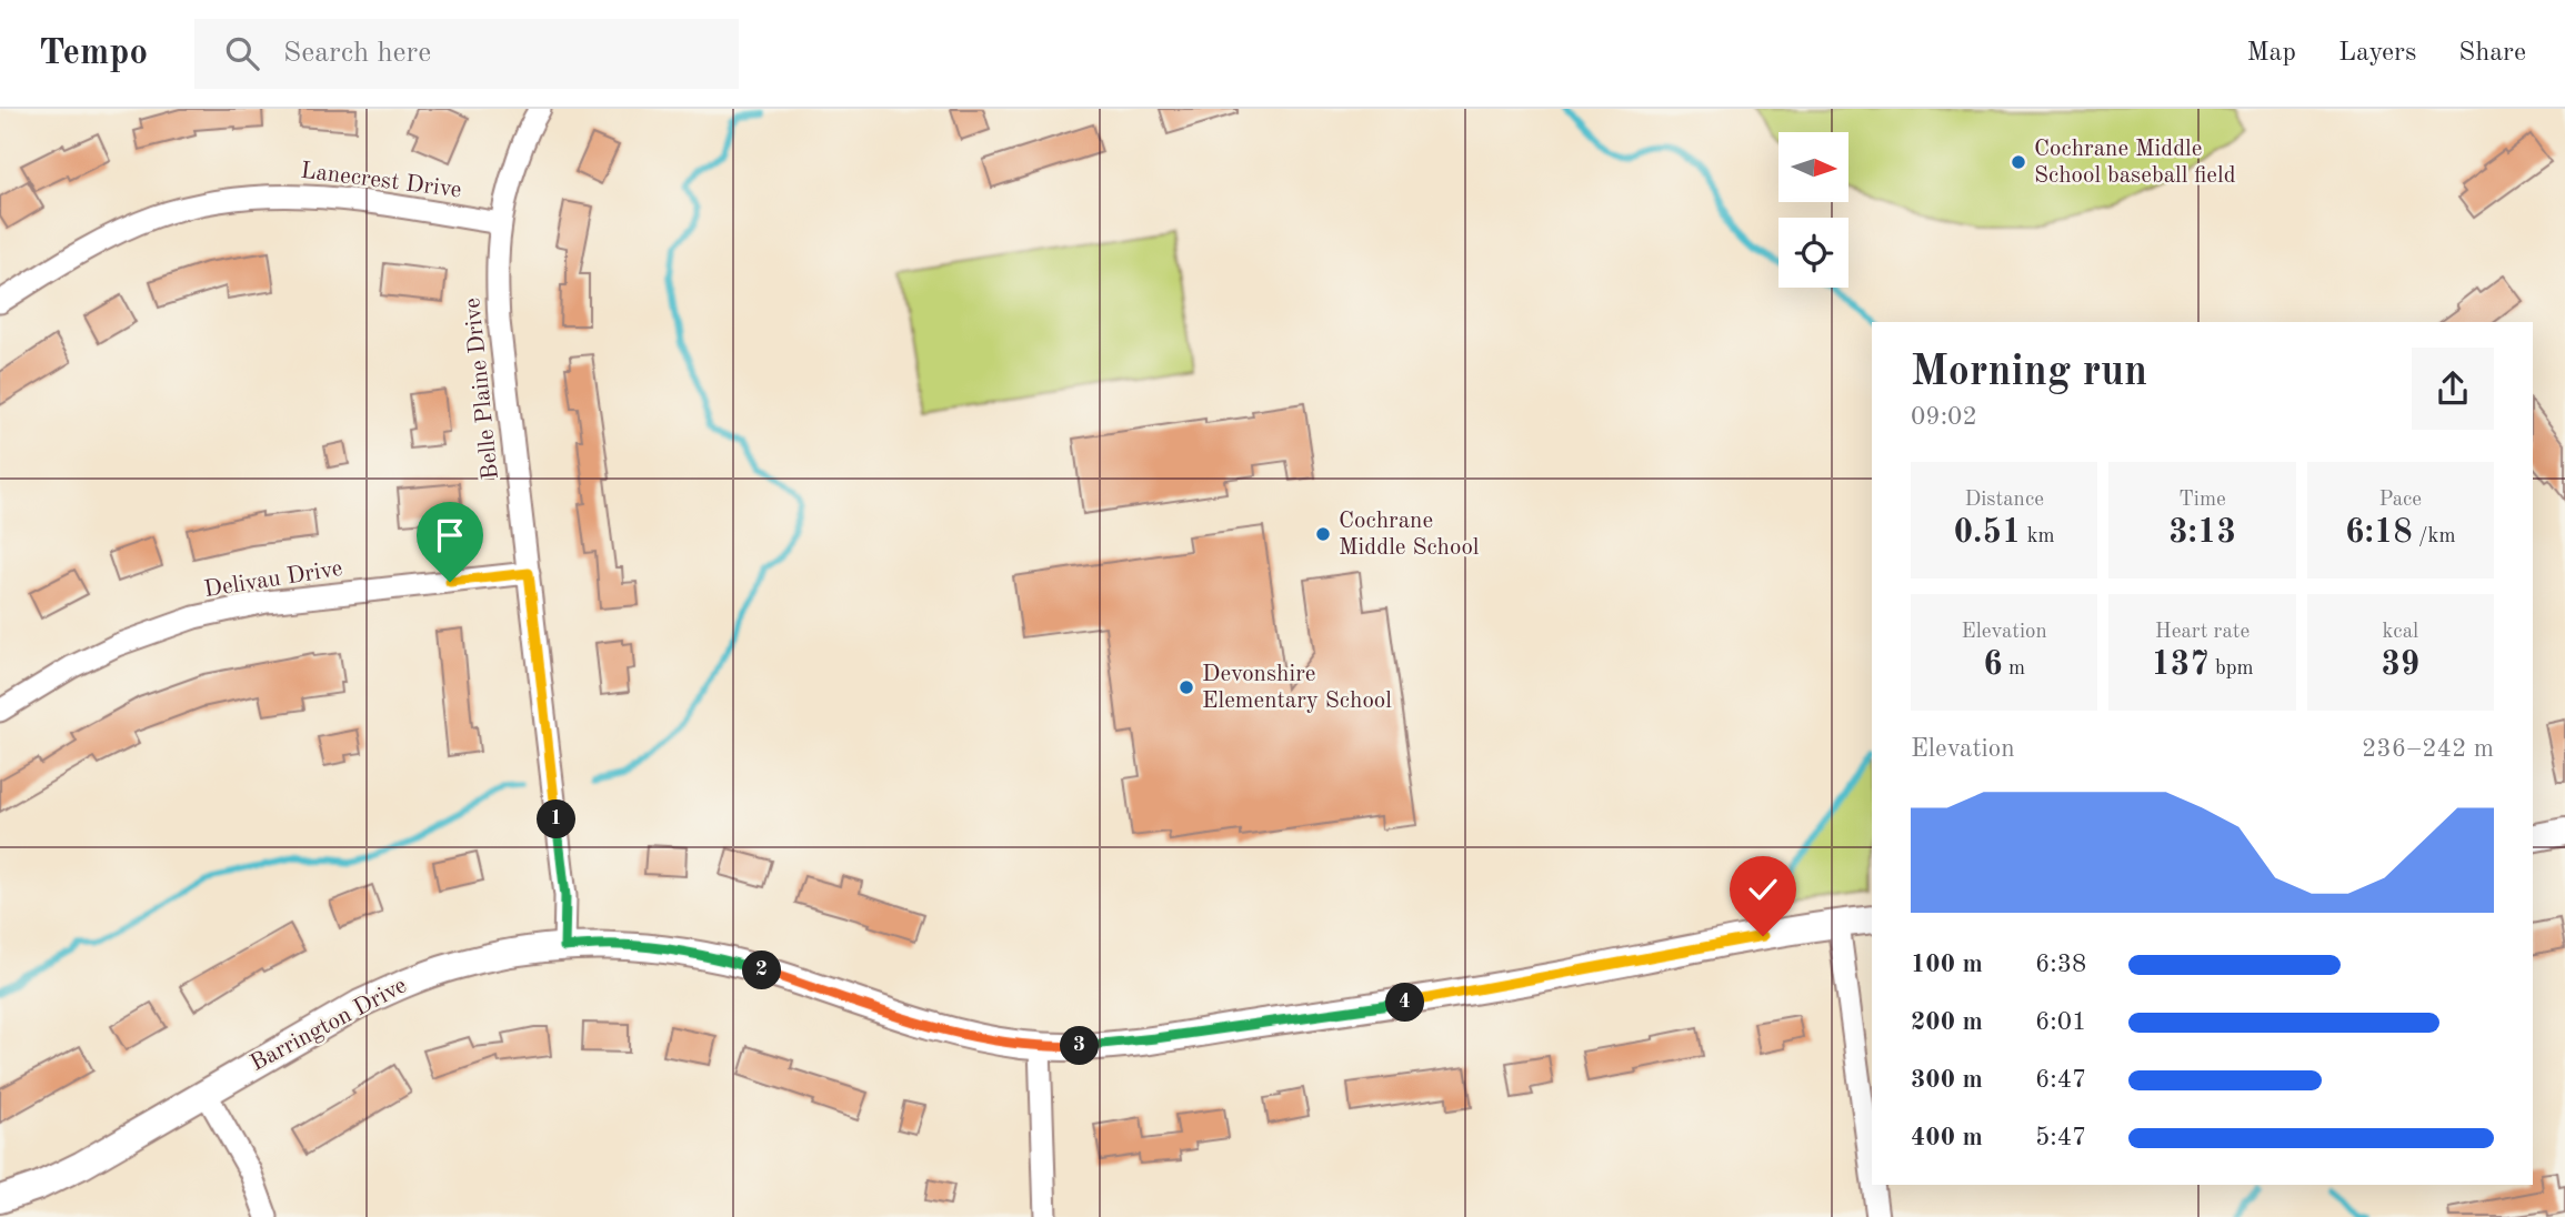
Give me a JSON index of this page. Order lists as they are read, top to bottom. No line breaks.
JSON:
{"streets":{"street":["Lanecrest Drive","Belle Plaine Drive","Delivau Drive","Barrington Drive"]},"crossings":[["Lanecrest Drive","Belle Plaine Drive"],["Belle Plaine Drive","Delivau Drive"],["Belle Plaine Drive","Barrington Drive"]],"places":["Cochrane Middle School baseball field","Cochrane Middle School","Devonshire Elementary School"],"north":"right","page":{"header":"Tempo","search":"Search here","nav":["Map","Layers","Share"],"heading":["Morning run","09:02"],"stats":[["Distance","0.51 km"],["Time","3:13"],["Pace","6:18 /km"],["Elevation","6 m"],["Heart rate","137 bpm"],["kcal","39"]],"chart":["Elevation","236–242 m"],"pins":["1","2","4","3"],"list":[{"name":"100 m","note":"6:38"},{"name":"200 m","note":"6:01"},{"name":"300 m","note":"6:47"},{"name":"400 m","note":"5:47"}]}}
